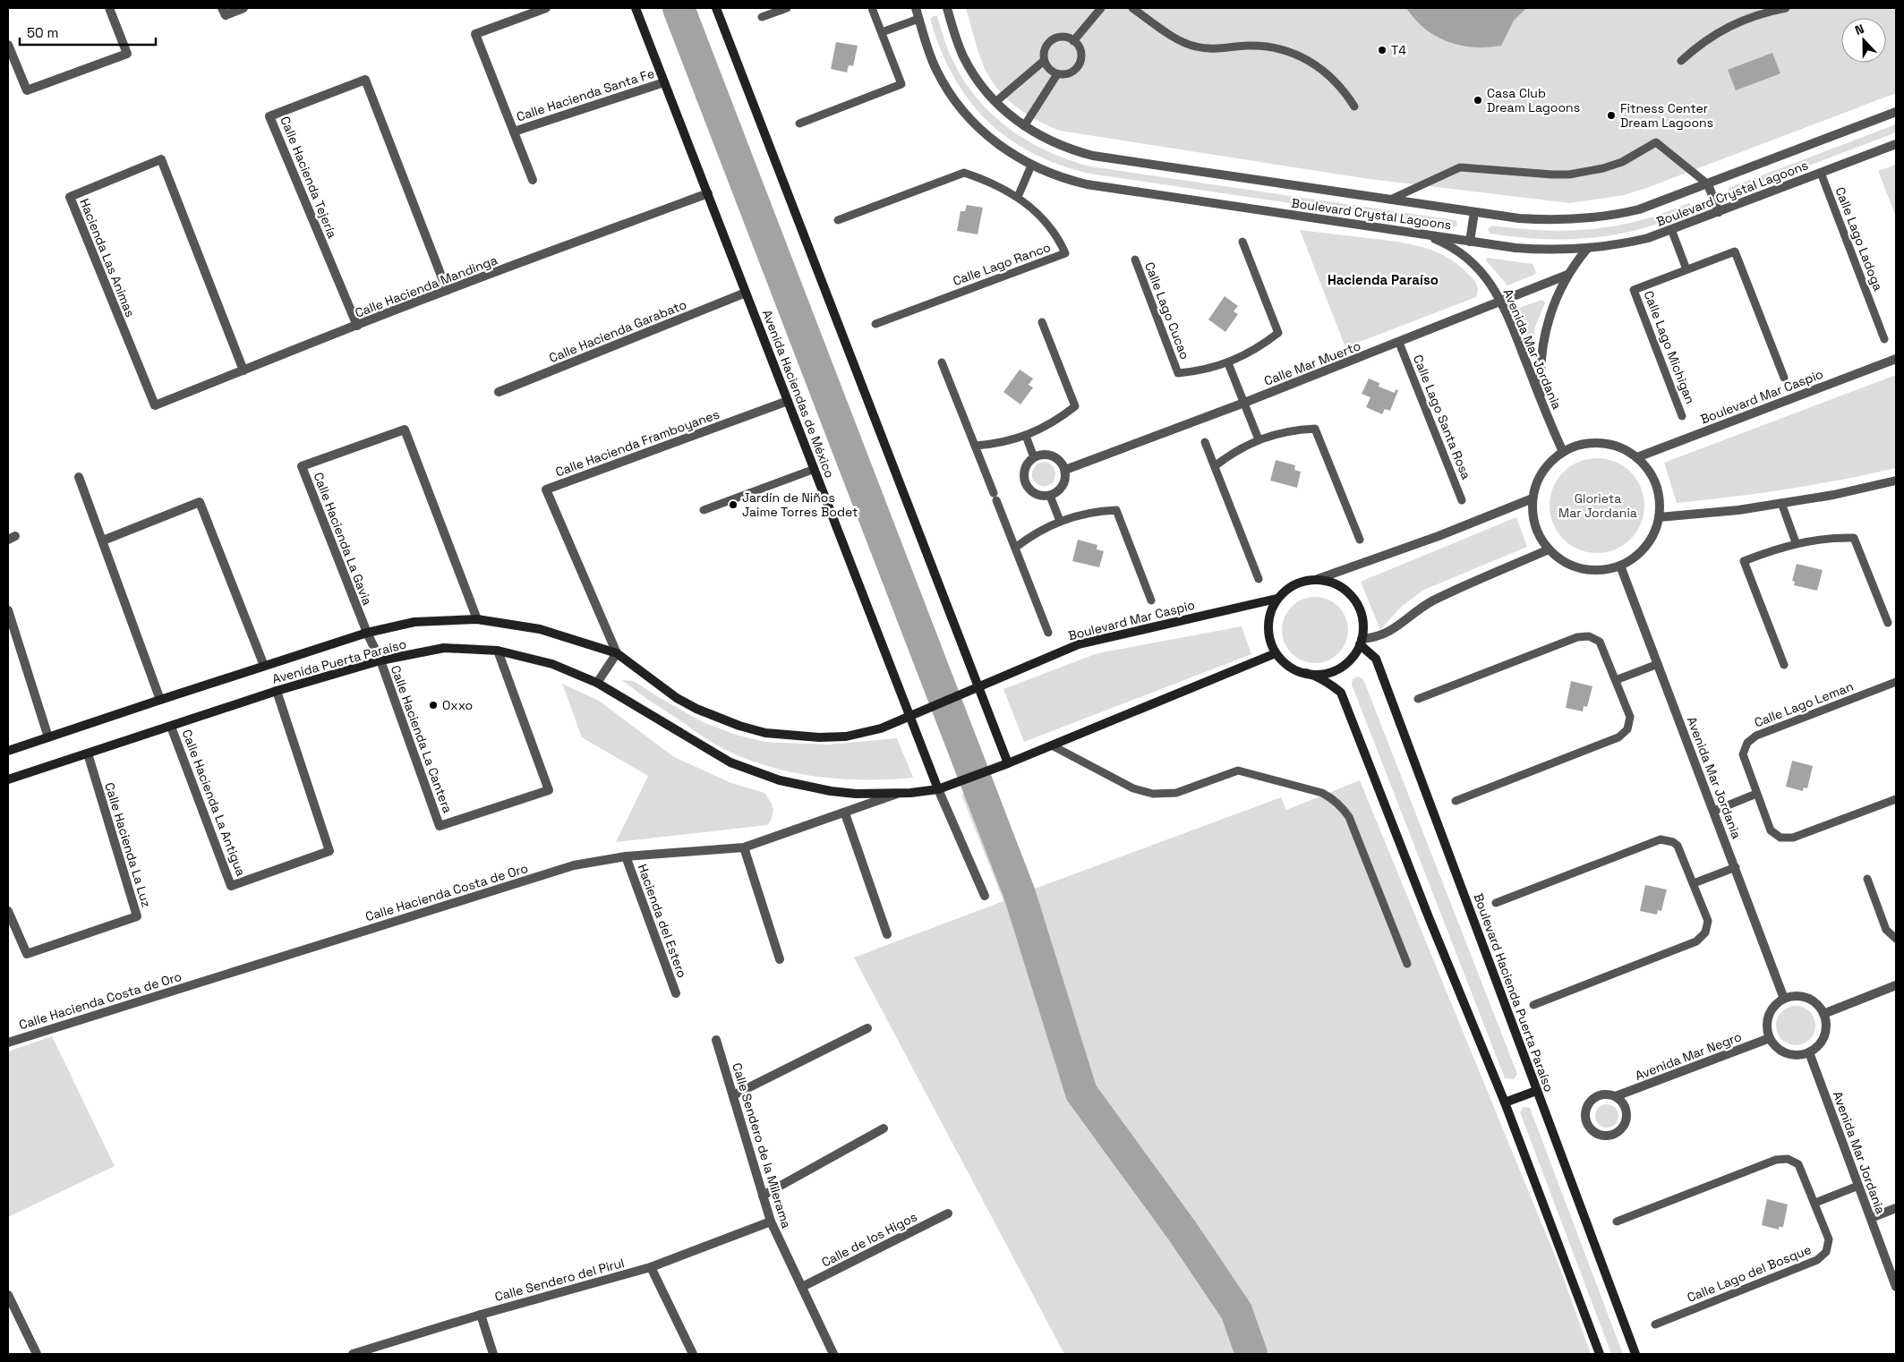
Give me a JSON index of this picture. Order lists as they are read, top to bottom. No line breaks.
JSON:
{"streets":{"street":["Calle Hacienda Santa Fe","Calle Hacienda Tejería","Boulevard Crystal Lagoons","Hacienda Las Animas","Calle Hacienda Mandinga","Calle Hacienda Garabato","Avenida Mar Jordania","Calle Mar Muerto","Avenida Haciendas de México","Boulevard Mar Caspio","Calle Hacienda Framboyanes","Calle Hacienda La Gavia","Avenida Puerta Paraíso","Calle Hacienda La Cantera","Calle Hacienda La Antigua","Calle Hacienda La Luz","Calle Hacienda Costa de Oro","Hacienda del Estero","Boulevard Hacienda Puerta Paraíso","Avenida Mar Negro","Calle Sendero de la Milerama","Calle de los Higos","Calle Sendero del Pirul"],"lane":["Calle Lago Ladoga","Calle Lago Ranco","Calle Lago Cucao","Calle Lago Michigan","Calle Lago Santa Rosa","Calle Lago Leman","Calle Lago del Bosque"]},"crossings":[["Calle Hacienda Santa Fe","Avenida Haciendas de México"],["Calle Hacienda Tejería","Calle Hacienda Mandinga"],["Boulevard Crystal Lagoons","Calle Lago Ladoga"],["Boulevard Crystal Lagoons","Avenida Mar Jordania"],["Hacienda Las Animas","Calle Hacienda Mandinga"],["Calle Hacienda Mandinga","Avenida Haciendas de México"],["Calle Hacienda Garabato","Avenida Haciendas de México"],["Avenida Mar Jordania","Calle Mar Muerto"],["Avenida Mar Jordania","Boulevard Mar Caspio"],["Avenida Mar Jordania","Avenida Mar Negro"],["Calle Mar Muerto","Calle Lago Santa Rosa"],["Avenida Haciendas de México","Calle Hacienda Framboyanes"],["Avenida Haciendas de México","Avenida Puerta Paraíso"],["Boulevard Mar Caspio","Avenida Puerta Paraíso"],["Boulevard Mar Caspio","Boulevard Hacienda Puerta Paraíso"],["Calle Hacienda Framboyanes","Avenida Puerta Paraíso"],["Calle Hacienda La Gavia","Avenida Puerta Paraíso"],["Calle Hacienda La Gavia","Calle Hacienda La Cantera"],["Avenida Puerta Paraíso","Calle Hacienda La Cantera"],["Avenida Puerta Paraíso","Calle Hacienda La Antigua"],["Avenida Puerta Paraíso","Calle Hacienda La Luz"],["Avenida Puerta Paraíso","Calle Hacienda Costa de Oro"],["Calle Hacienda Costa de Oro","Hacienda del Estero"],["Calle Sendero de la Milerama","Calle de los Higos"],["Calle Sendero de la Milerama","Calle Sendero del Pirul"]],"districts":["Hacienda Paraíso"],"parks":["Glorieta Mar Jordania"],"places":["T4","Casa Club Dream Lagoons","Fitness Center Dream Lagoons","Jardín de Niños Jaime Torres Bodet","Oxxo"],"scale_bar":"50 m","north":"top"}
